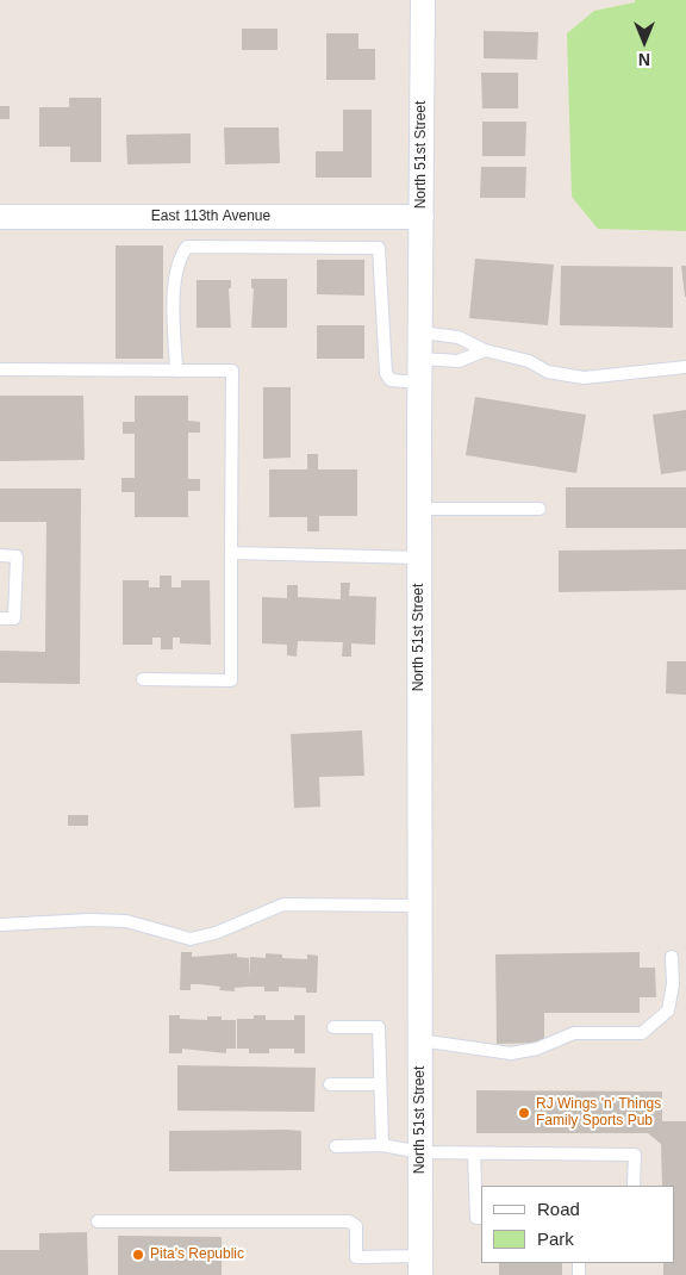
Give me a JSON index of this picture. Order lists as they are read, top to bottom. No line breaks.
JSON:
{"streets":{"street":["North 51st Street","East 113th Avenue"]},"crossings":[["North 51st Street","East 113th Avenue"]],"places":["RJ Wings 'n' Things Family Sports Pub","Pita's Republic"],"legend":["Road","Park"],"north":"bottom"}
